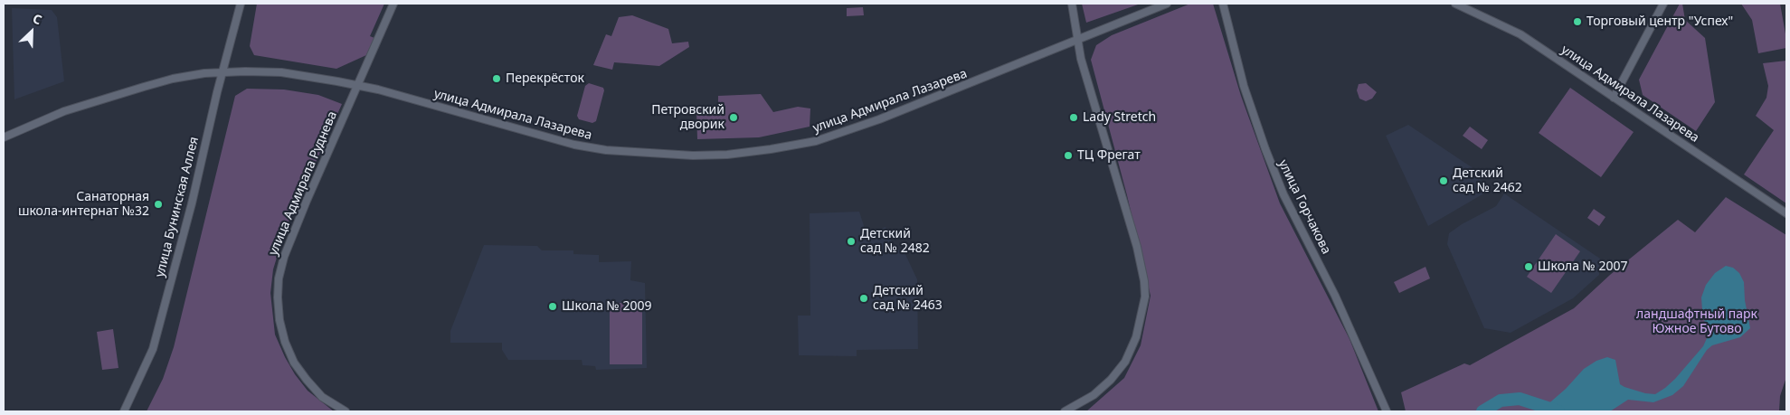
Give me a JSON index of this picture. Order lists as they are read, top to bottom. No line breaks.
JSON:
{"streets":{"street":["улица Адмирала Лазарева","улица Адмирала Руднева","улица Бунинская Аллея","улица Горчакова"]},"crossings":[["улица Адмирала Лазарева","улица Адмирала Руднева"],["улица Адмирала Лазарева","улица Бунинская Аллея"]],"parks":["ландшафтный парк Южное Бутово"],"places":["Торговый центр \"Успех\"","Перекрёсток","Петровский дворик","Lady Stretch","ТЦ Фрегат","Детский сад № 2462","Санаторная школа-интернат №32","Детский сад № 2482","Школа № 2007","Детский сад № 2463","Школа № 2009"],"north":"top right"}
